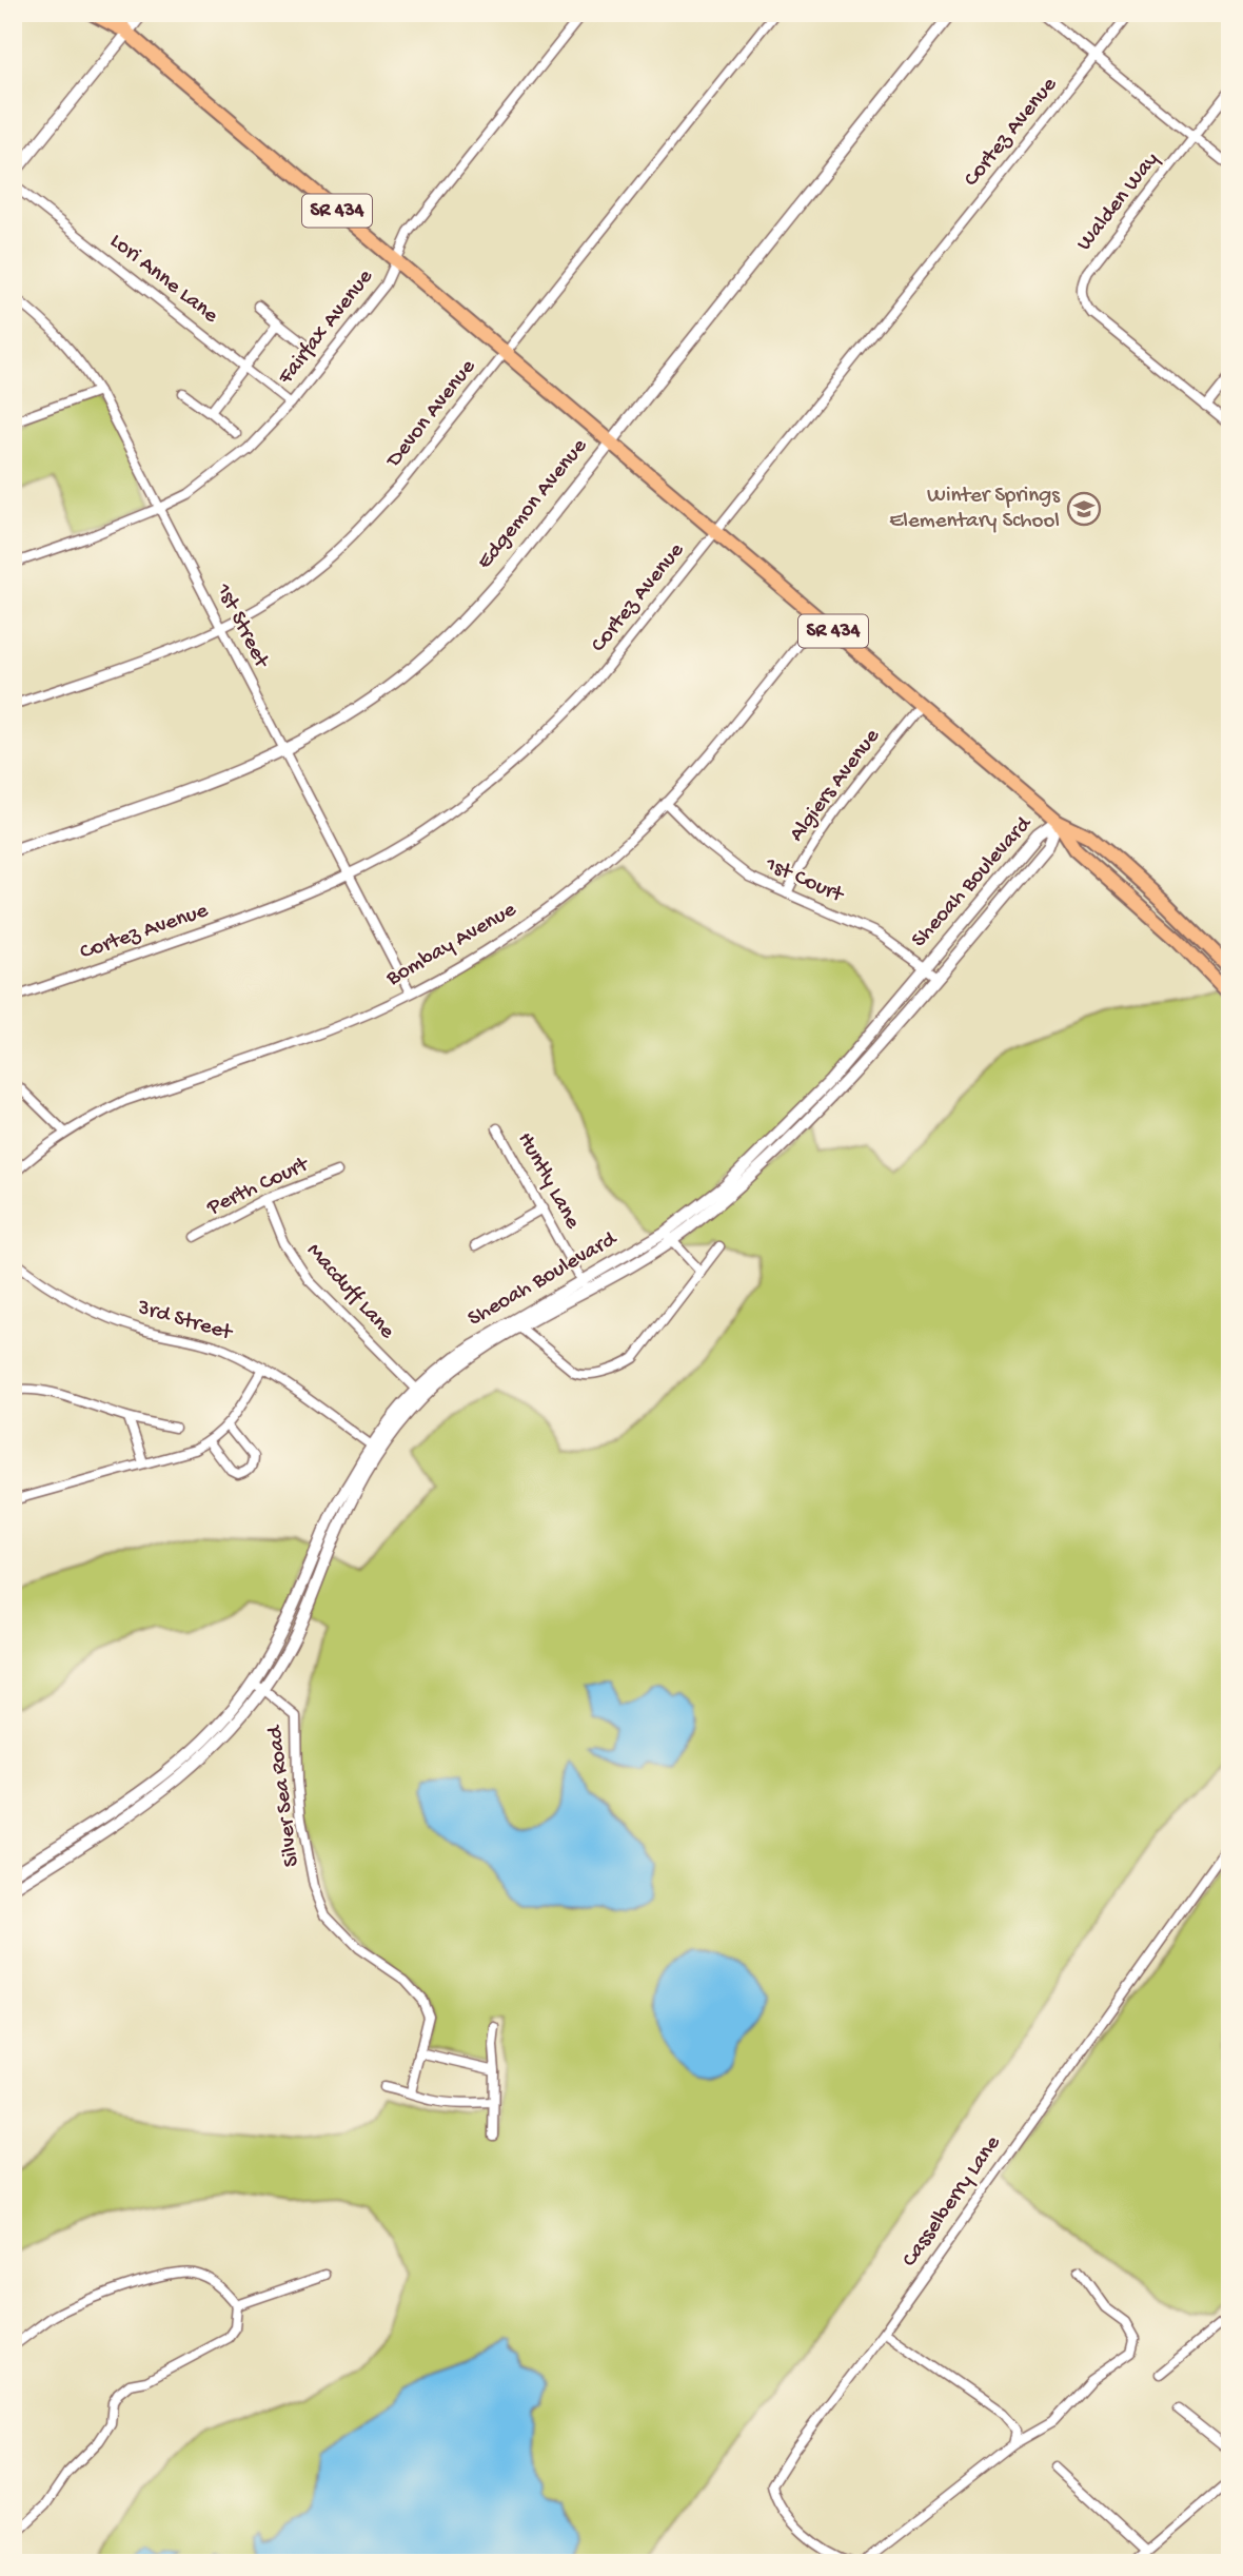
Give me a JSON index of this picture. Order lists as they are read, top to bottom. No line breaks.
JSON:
{"streets":{"main road":["SR 434"],"street":["Cortez Avenue","Walden Way","Lori Anne Lane","Fairfax Avenue","Devon Avenue","Edgemon Avenue","1st Street","Algiers Avenue","1st Court","Sheoah Boulevard","Bombay Avenue","Huntly Lane","Perth Court","Macduff Lane","3rd Street","Silver Sea Road","Casselberry Lane"]},"crossings":[["Cortez Avenue","SR 434"],["Cortez Avenue","1st Street"],["SR 434","Fairfax Avenue"],["SR 434","Devon Avenue"],["SR 434","Edgemon Avenue"],["SR 434","Algiers Avenue"],["SR 434","Sheoah Boulevard"],["SR 434","Bombay Avenue"],["Lori Anne Lane","Fairfax Avenue"],["Fairfax Avenue","1st Street"],["Devon Avenue","1st Street"],["Edgemon Avenue","1st Street"],["1st Street","Bombay Avenue"],["Algiers Avenue","1st Court"],["1st Court","Sheoah Boulevard"],["1st Court","Bombay Avenue"],["Sheoah Boulevard","Huntly Lane"],["Sheoah Boulevard","Macduff Lane"],["Sheoah Boulevard","3rd Street"],["Sheoah Boulevard","Silver Sea Road"],["Perth Court","Macduff Lane"]],"places":{"school or university":["Winter Springs Elementary School"]}}
